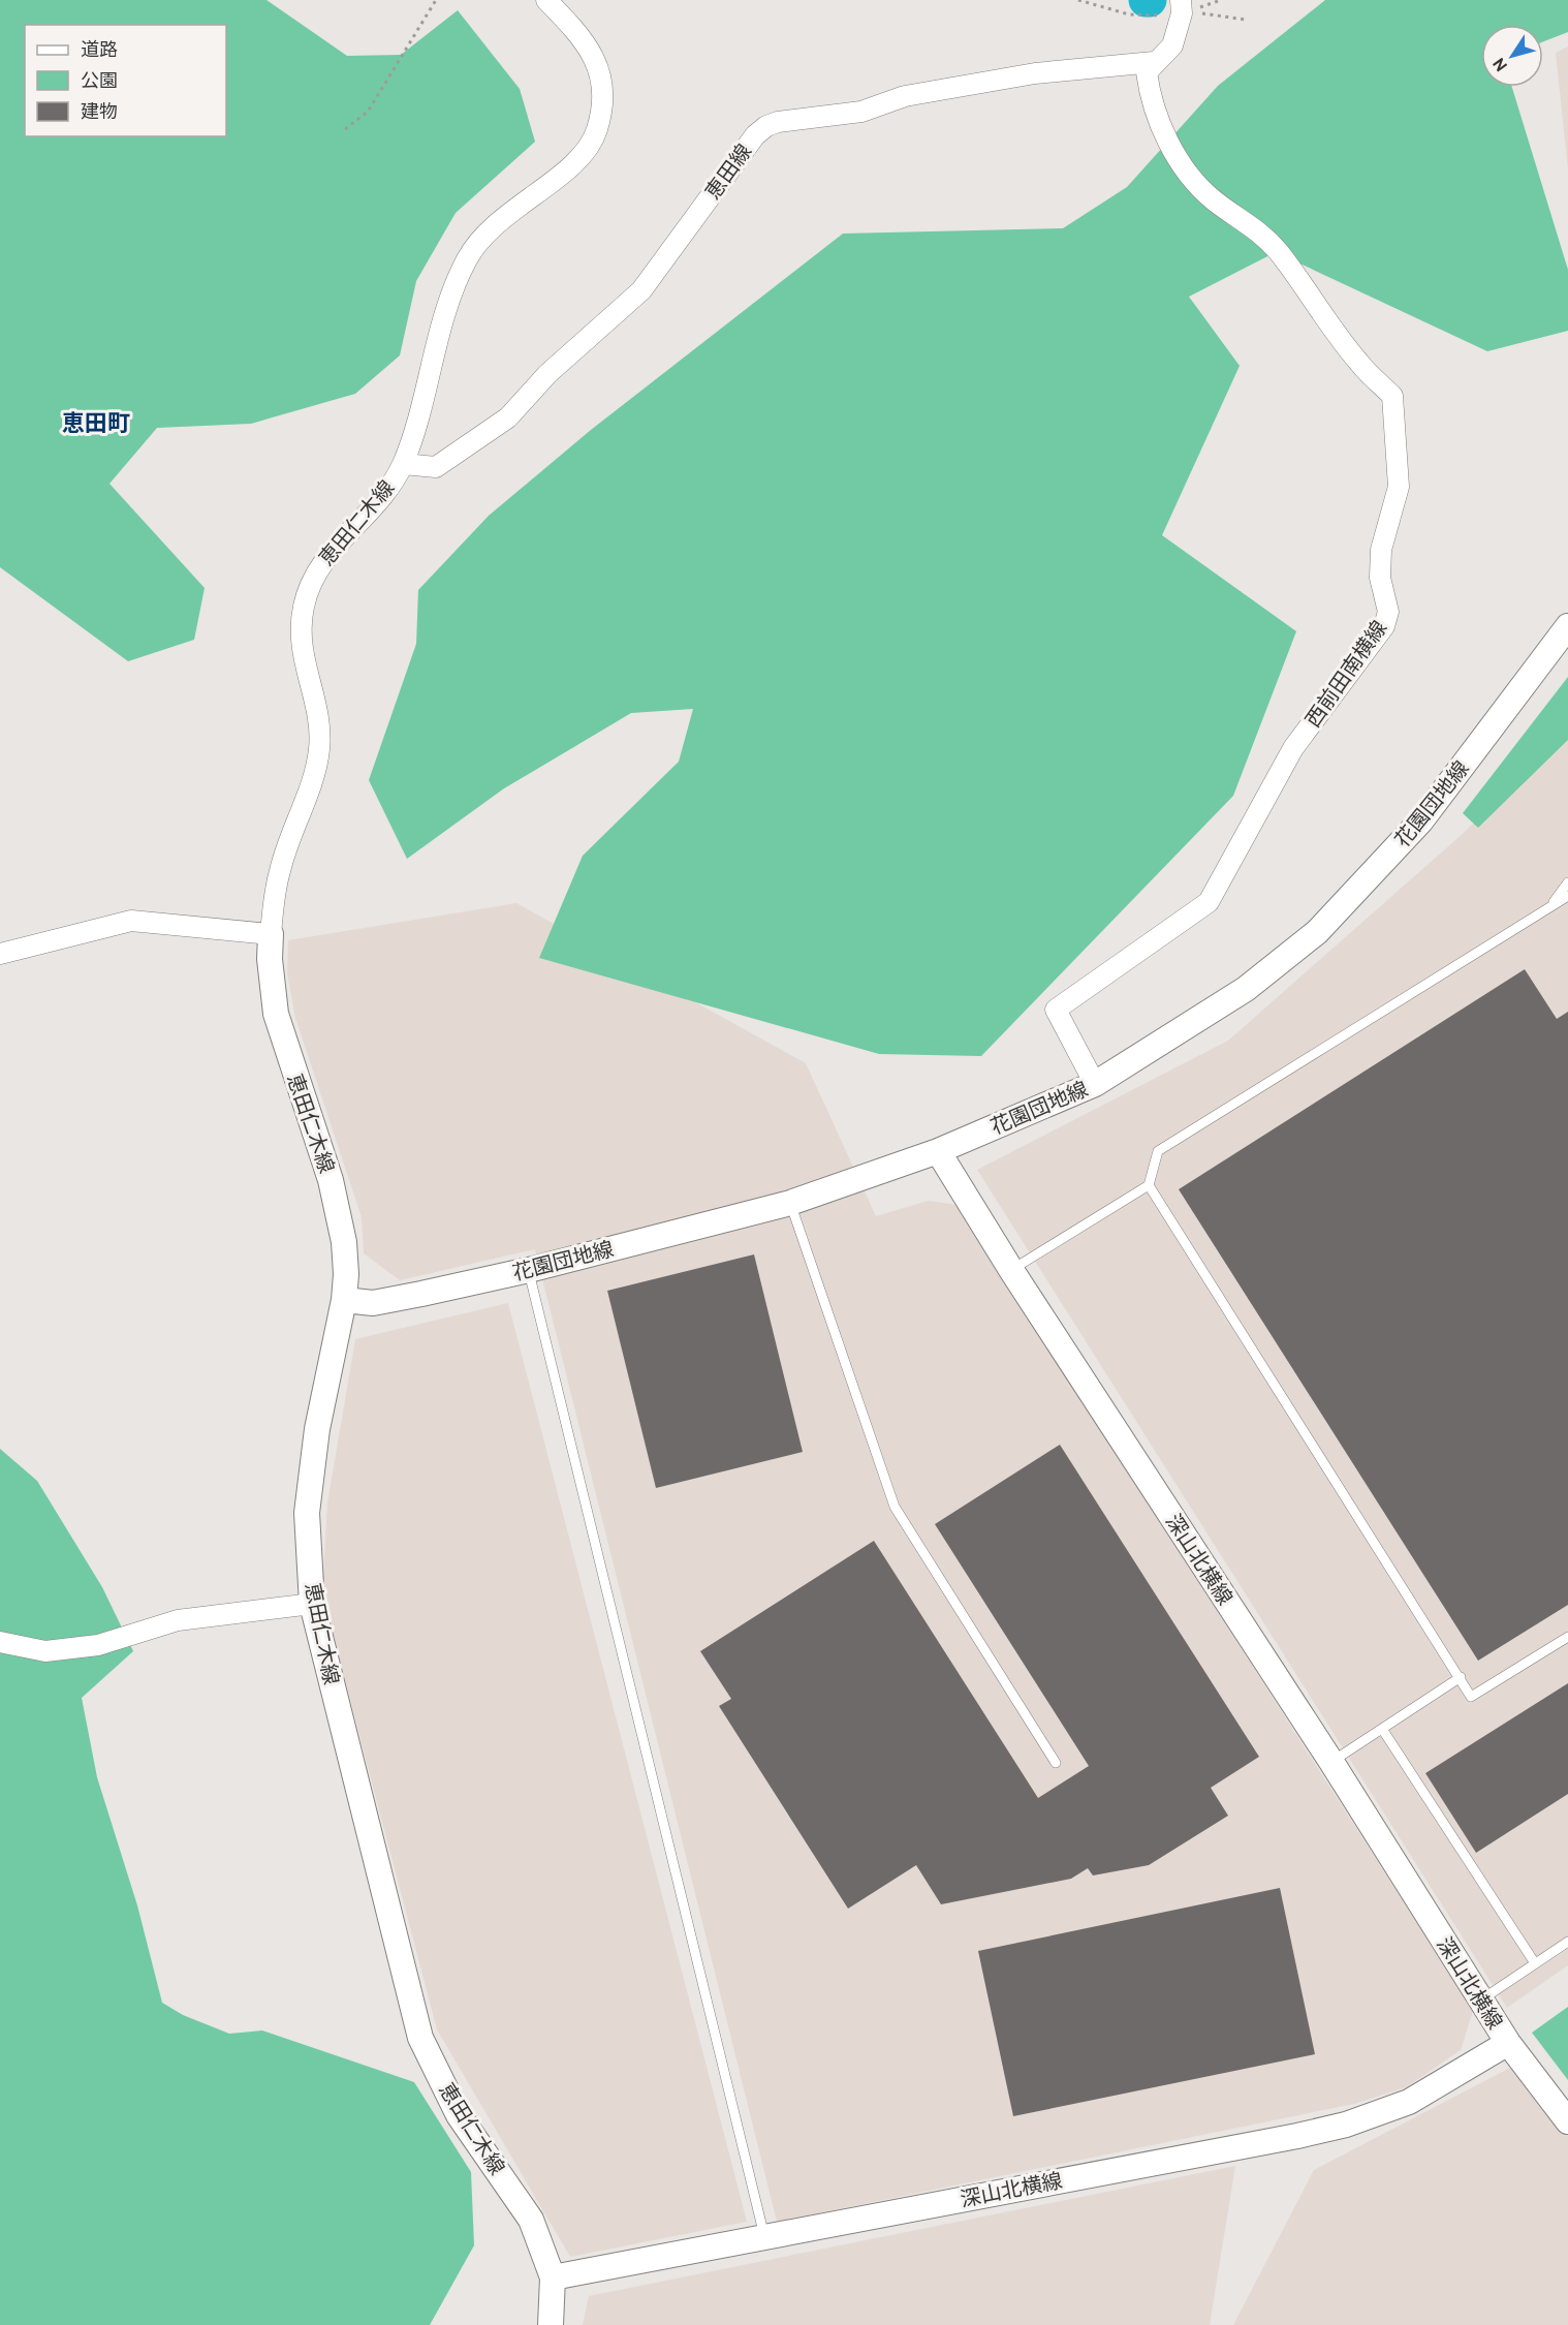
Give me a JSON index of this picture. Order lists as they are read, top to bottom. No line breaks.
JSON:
{"streets":{"street":["恵田線","恵田仁木線","西前田南横線","花園団地線","深山北横線"]},"crossings":[["恵田線","恵田仁木線"],["恵田線","西前田南横線"],["恵田仁木線","花園団地線"],["恵田仁木線","深山北横線"],["西前田南横線","花園団地線"],["花園団地線","深山北横線"]],"districts":["恵田町"],"legend":["道路","公園","建物"],"north":"bottom left"}
